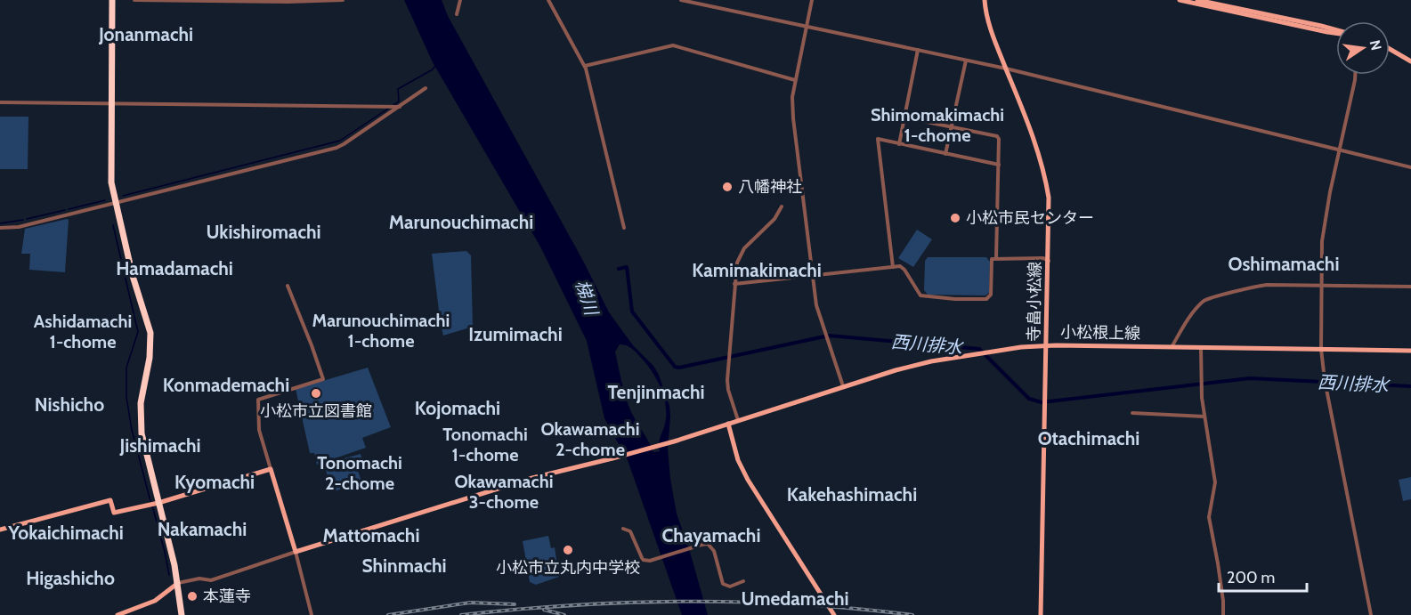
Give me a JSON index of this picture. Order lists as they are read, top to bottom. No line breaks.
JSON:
{"streets":{"main road":["寺畠小松線","小松根上線"]},"crossings":[["寺畠小松線","小松根上線"]],"districts":["Jonanmachi","Shimomakimachi 1-chome","Marunouchimachi","Ukishiromachi","Oshimamachi","Hamadamachi","Kamimakimachi","Marunouchimachi 1-chome","Ashidamachi 1-chome","Izumimachi","Konmademachi","Tenjinmachi","Nishicho","Kojomachi","Okawamachi 2-chome","Tonomachi 1-chome","Otachimachi","Jishimachi","Tonomachi 2-chome","Okawamachi 3-chome","Kyomachi","Kakehashimachi","Nakamachi","Yokaichimachi","Mattomachi","Chayamachi","Shinmachi","Higashicho","Umedamachi"],"water":["梯川","西川排水"],"places":["八幡神社","小松市民センター","小松市立図書館","小松市立丸内中学校","本蓮寺"],"scale_bar":"200 m","north":"right"}
